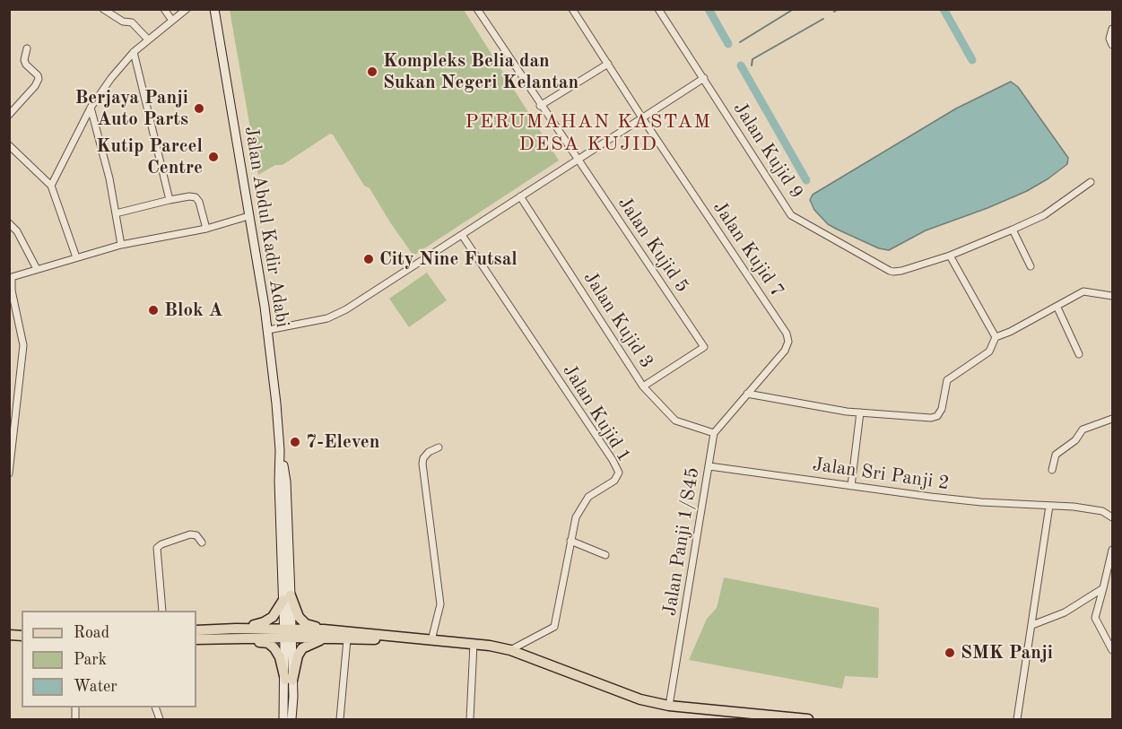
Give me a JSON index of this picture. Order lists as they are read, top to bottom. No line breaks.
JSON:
{"streets":{"main road":["Jalan Abdul Kadir Adabi"],"street":["Jalan Kujid 9","Jalan Kujid 5","Jalan Kujid 7","Jalan Kujid 3","Jalan Kujid 1","Jalan Sri Panji 2","Jalan Panji 1/S45"]},"crossings":[["Jalan Kujid 5","Jalan Kujid 3"],["Jalan Kujid 3","Jalan Panji 1/S45"],["Jalan Sri Panji 2","Jalan Panji 1/S45"]],"districts":["PERUMAHAN KASTAM DESA KUJID"],"places":["Kompleks Belia dan Sukan Negeri Kelantan","Berjaya Panji Auto Parts","Kutip Parcel Centre","City Nine Futsal","Blok A","7-Eleven","SMK Panji"],"legend":["Road","Park","Water"]}
